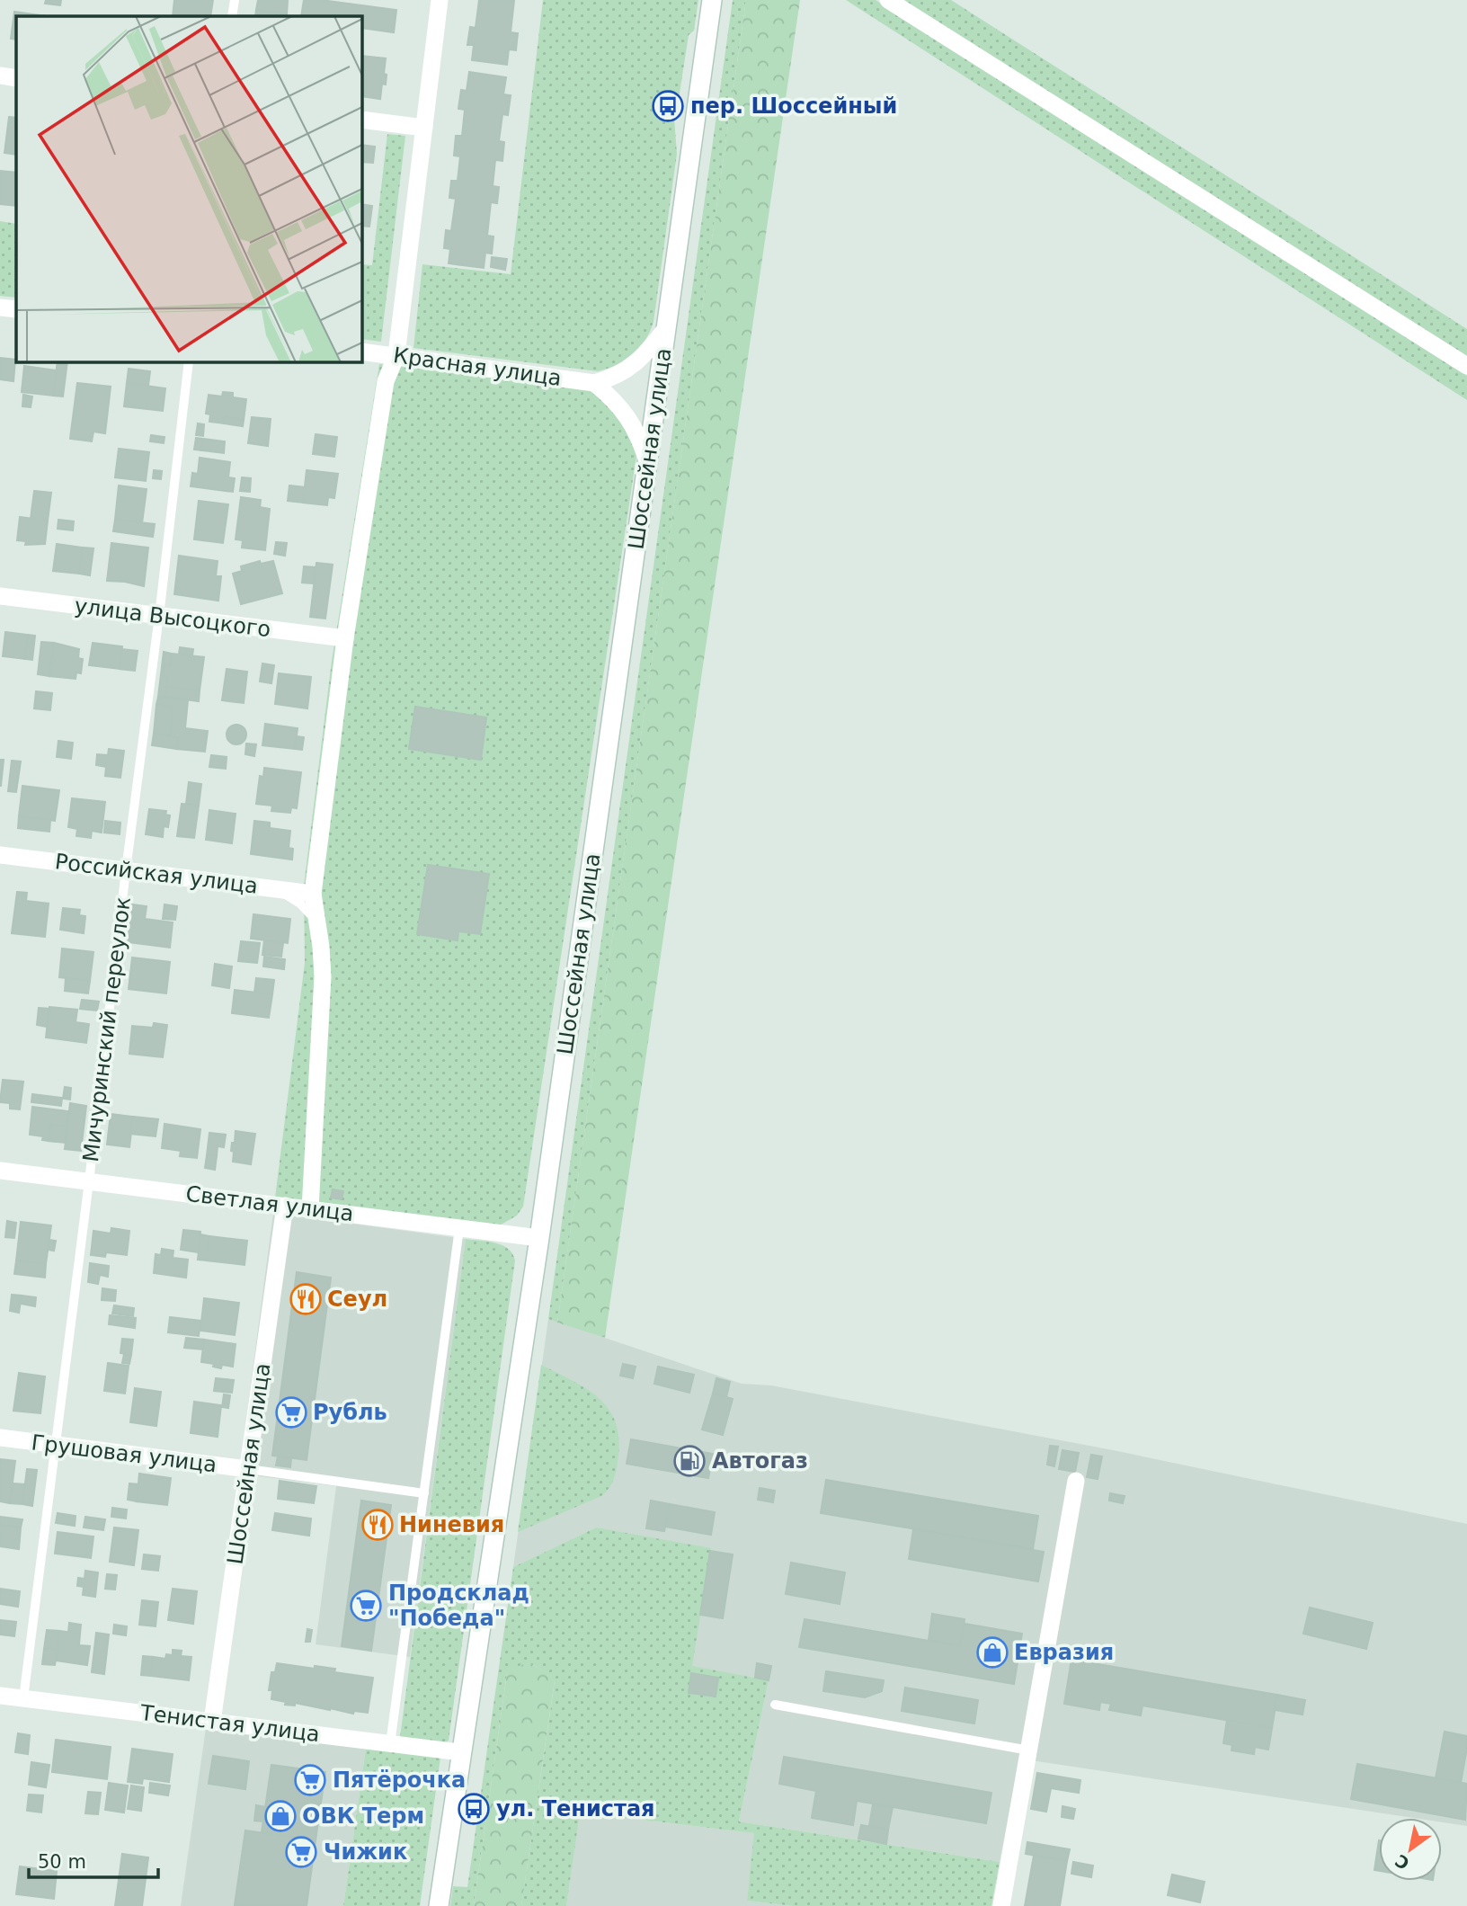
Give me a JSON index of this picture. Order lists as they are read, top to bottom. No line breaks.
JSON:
{"streets":{"main road":["Шоссейная улица"],"street":["Красная улица","улица Высоцкого","Российская улица","Светлая улица","Грушовая улица","Тенистая улица"],"lane":["Мичуринский переулок"]},"crossings":[["Шоссейная улица","Светлая улица"],["Шоссейная улица","Грушовая улица"],["Шоссейная улица","Тенистая улица"],["улица Высоцкого","Мичуринский переулок"],["Российская улица","Мичуринский переулок"],["Мичуринский переулок","Светлая улица"],["Мичуринский переулок","Грушовая улица"],["Мичуринский переулок","Тенистая улица"]],"places":{"bus stop":["пер. Шоссейный","ул. Тенистая"],"restaurant":["Сеул","Ниневия"],"supermarket":["Рубль","Продсклад \"Победа\"","Пятёрочка","Чижик"],"fuel station":["Автогаз"],"shop":["Евразия","ОВК Терм"]},"scale_bar":"50 m","north":"bottom left"}
